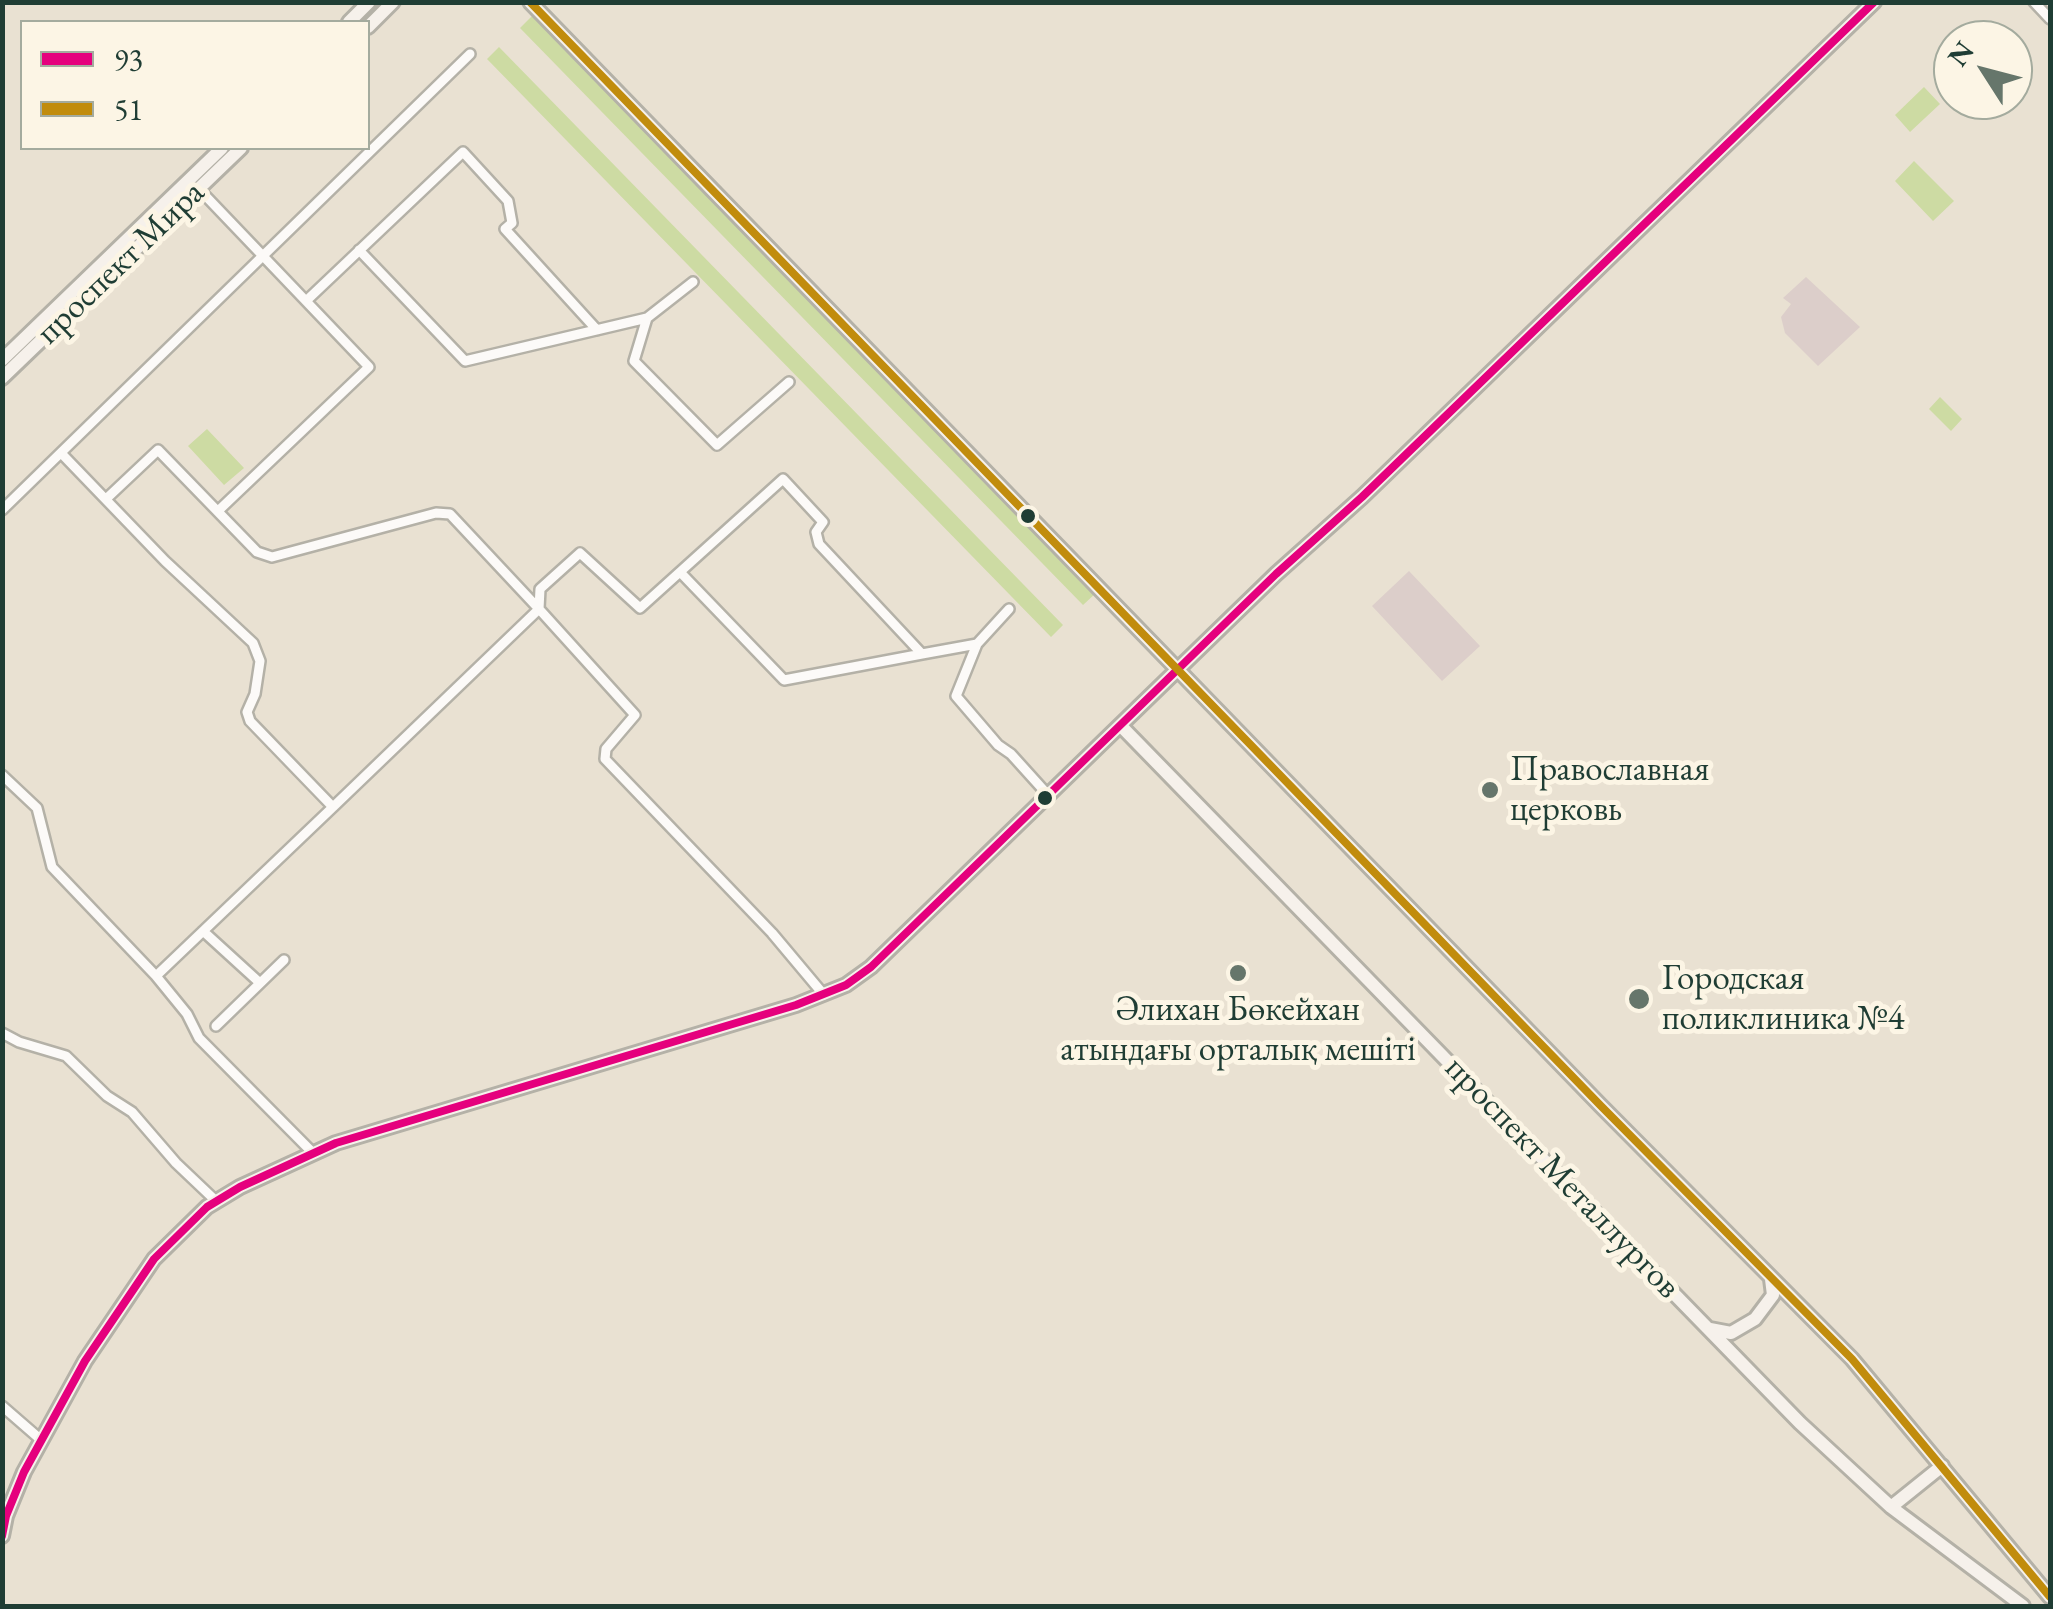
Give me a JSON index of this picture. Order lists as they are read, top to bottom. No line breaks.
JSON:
{"streets":{"main road":["проспект Мира","проспект Металлургов"]},"places":["Православная церковь","Әлихан Бөкейхан атындағы орталық мешіті","Городская поликлиника №4"],"lines":["transit line 93","transit line 51"],"legend":["93","51"],"north":"top left"}
